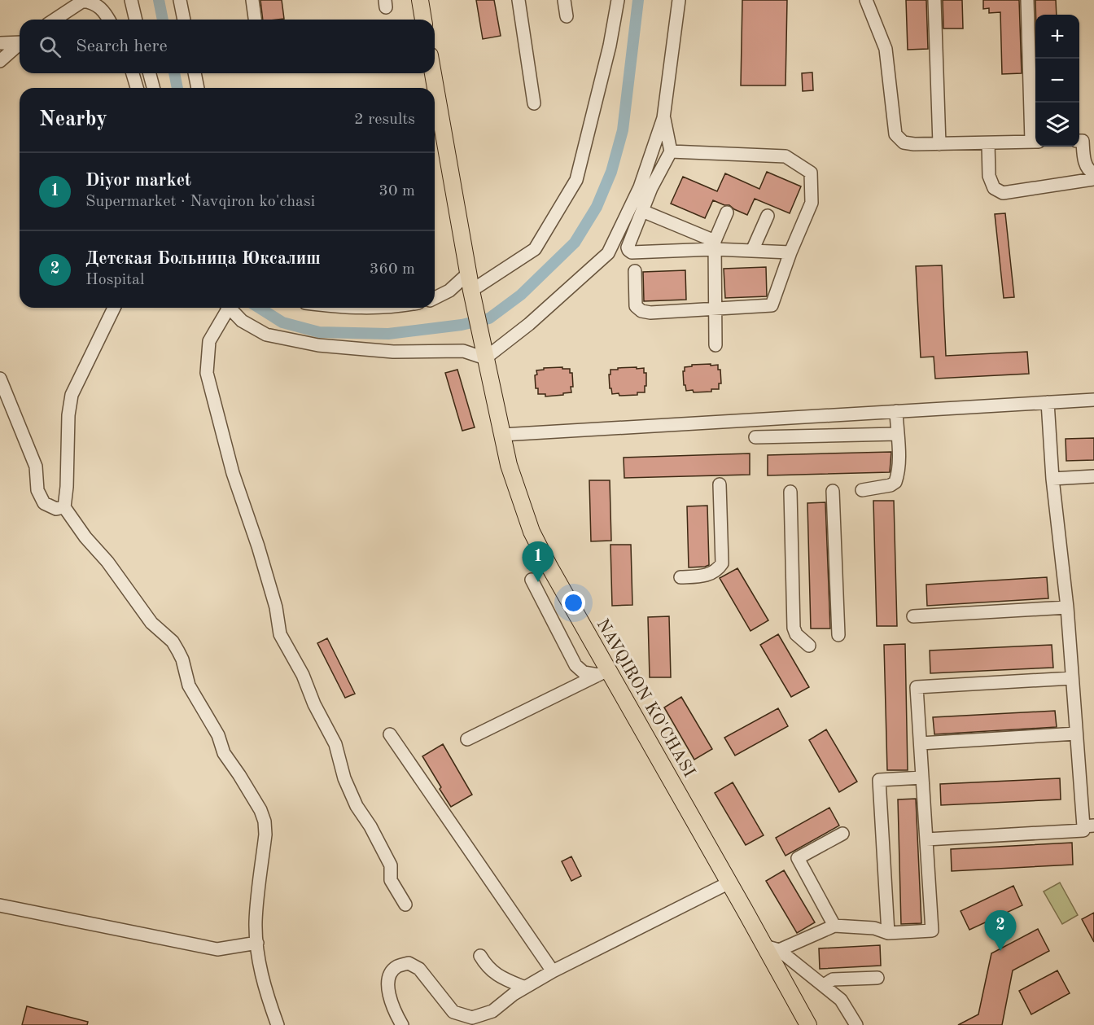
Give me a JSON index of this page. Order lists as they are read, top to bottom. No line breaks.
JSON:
{"streets":{"main road":["NAVQIRON KO'CHASI"]},"page":{"map_buttons":["+","−"],"search":"Search here","heading":["Nearby","2 results"],"list":[{"mark":"1","name":"Diyor market","note":"Supermarket · Navqiron ko'chasi","value":"30 m"},{"mark":"2","name":"Детская Больница Юксалиш","note":"Hospital","value":"360 m"}],"pins":["1","2"]}}
